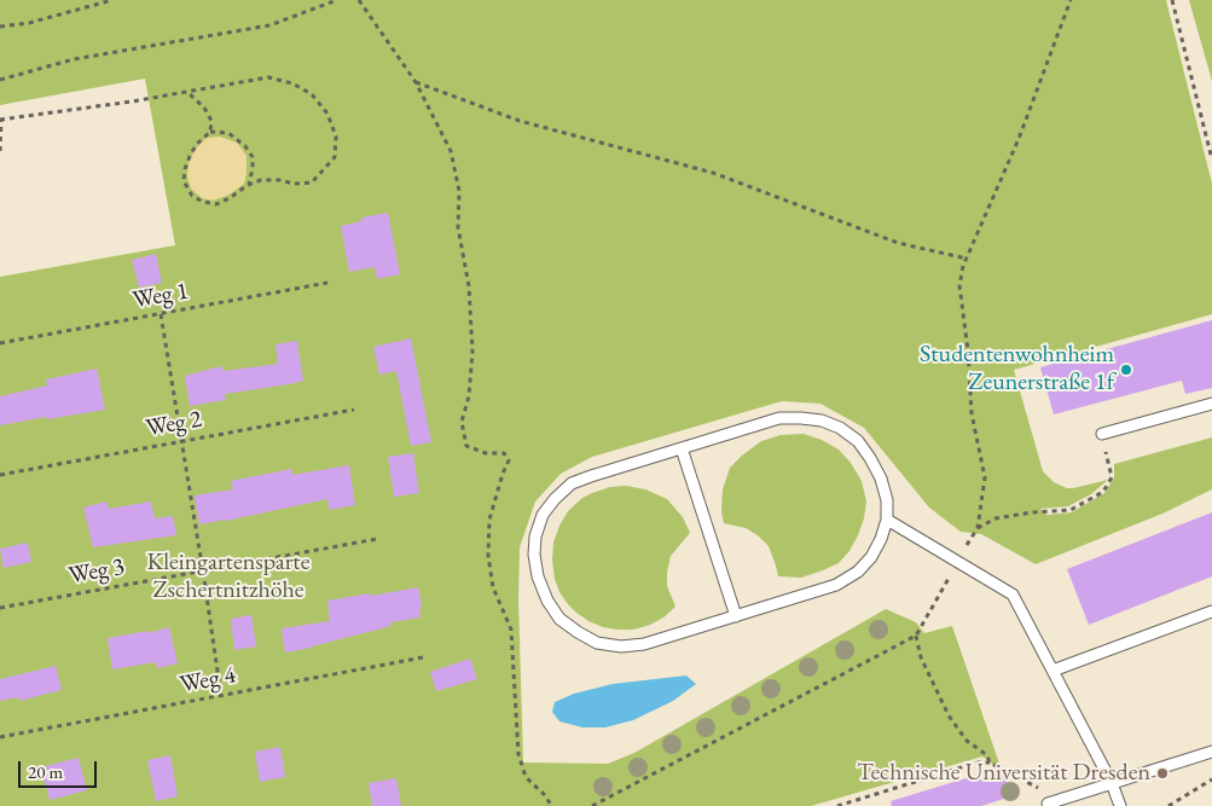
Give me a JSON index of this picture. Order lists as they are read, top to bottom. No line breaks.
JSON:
{"streets":{"path":["Weg 1","Weg 2","Weg 3","Weg 4"]},"parks":["Kleingartensparte Zschertnitzhöhe"],"places":["Studentenwohnheim Zeunerstraße 1f","Technische Universität Dresden"],"scale_bar":"20 m"}
